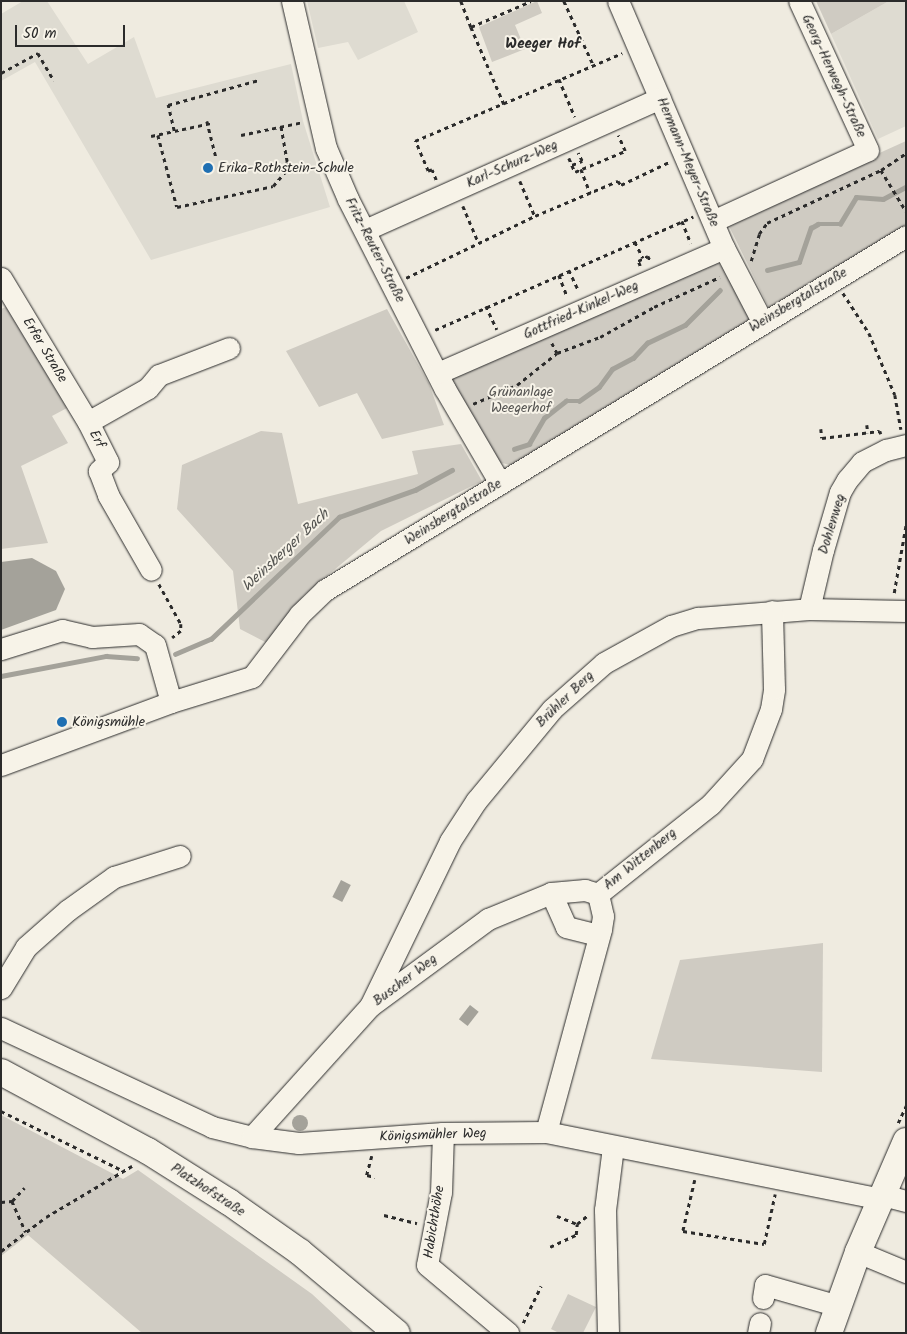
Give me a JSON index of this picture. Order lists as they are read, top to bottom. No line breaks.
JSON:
{"streets":{"main road":["Platzhofstraße"],"street":["Georg-Herwegh-Straße","Hermann-Meyer-Straße","Karl-Schurz-Weg","Fritz-Reuter-Straße","Weinsbergtalstraße","Gottfried-Kinkel-Weg","Erfer Straße","Erf","Dohlenweg","Brühler Berg","Am Wittenberg","Buscher Weg","Königsmühler Weg","Habichthöhe"]},"crossings":[["Georg-Herwegh-Straße","Hermann-Meyer-Straße"],["Hermann-Meyer-Straße","Karl-Schurz-Weg"],["Hermann-Meyer-Straße","Weinsbergtalstraße"],["Hermann-Meyer-Straße","Gottfried-Kinkel-Weg"],["Karl-Schurz-Weg","Fritz-Reuter-Straße"],["Fritz-Reuter-Straße","Weinsbergtalstraße"],["Fritz-Reuter-Straße","Gottfried-Kinkel-Weg"],["Erfer Straße","Erf"],["Dohlenweg","Brühler Berg"],["Brühler Berg","Am Wittenberg"],["Brühler Berg","Buscher Weg"],["Am Wittenberg","Buscher Weg"],["Am Wittenberg","Königsmühler Weg"],["Buscher Weg","Königsmühler Weg"],["Königsmühler Weg","Habichthöhe"]],"districts":["Weeger Hof"],"water":["Weinsberger Bach"],"parks":["Grünanlage Weegerhof"],"places":["Erika-Rothstein-Schule","Königsmühle"],"scale_bar":"50 m"}
